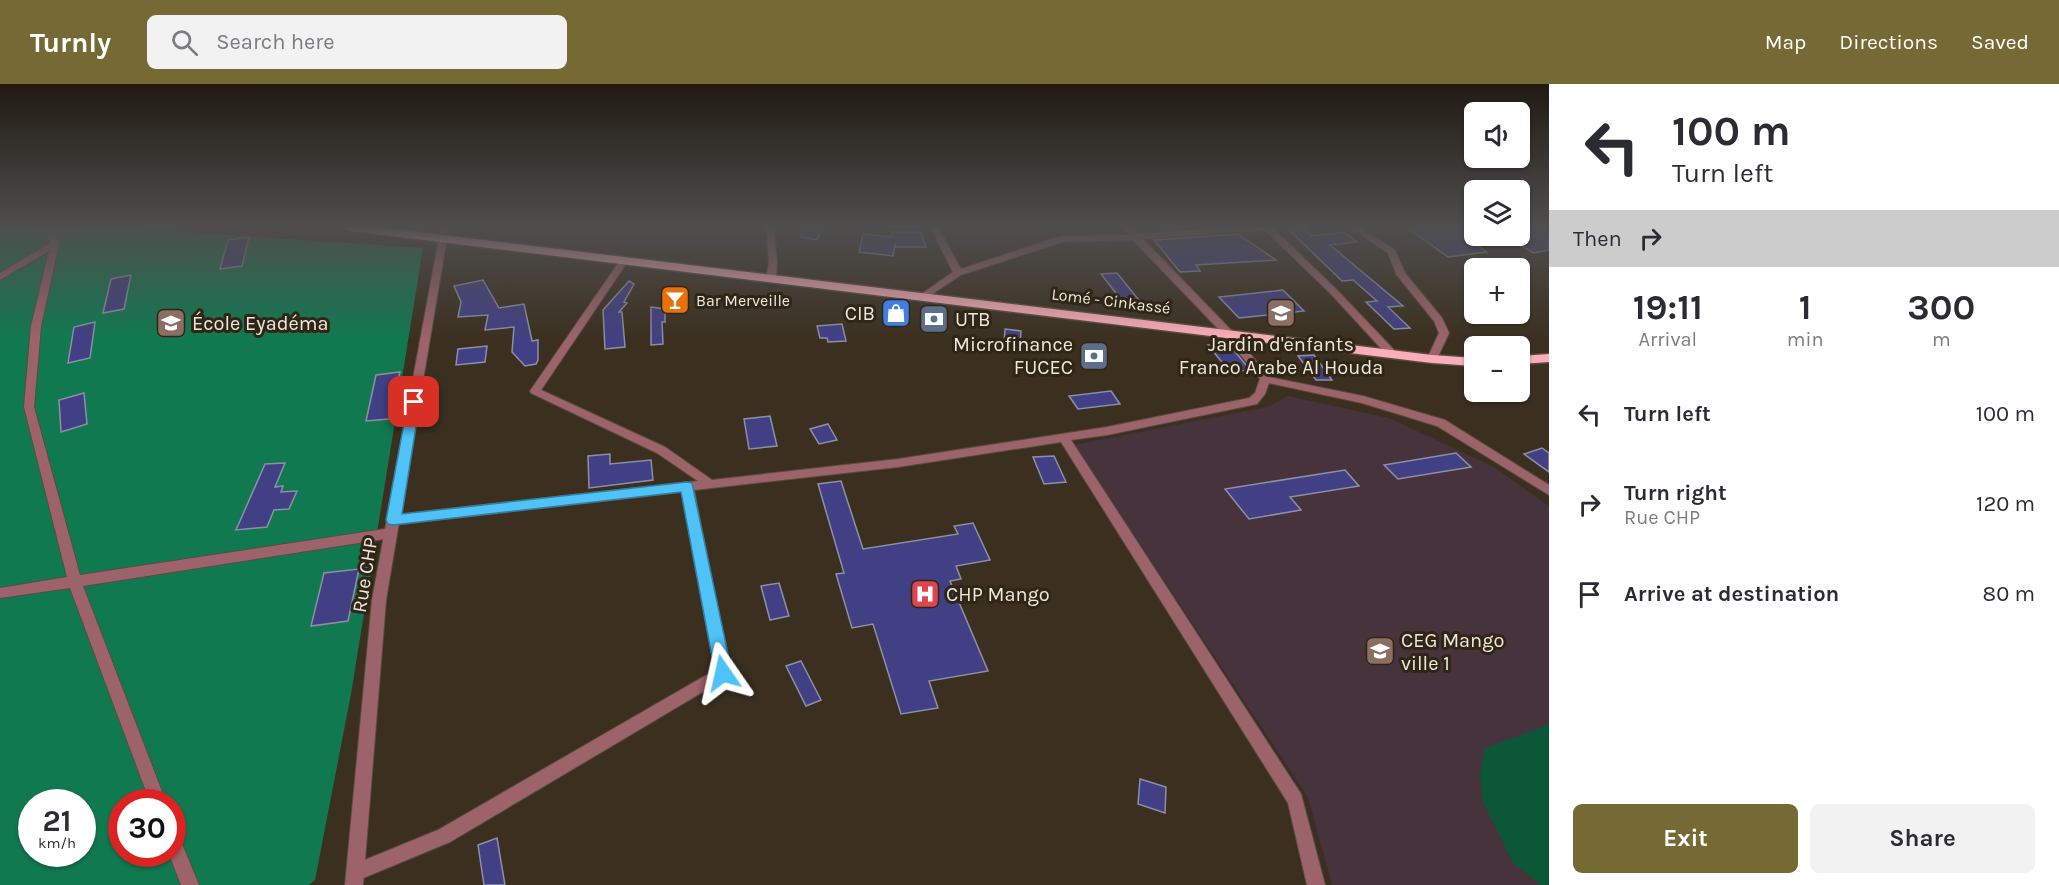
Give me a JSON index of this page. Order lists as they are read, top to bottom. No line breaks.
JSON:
{"streets":{"highway":["Lomé - Cinkassé"],"street":["Rue CHP"]},"places":{"bar":["Bar Merveille"],"shop":["CIB"],"school or university":["Jardin d'enfants Franco Arabe Al Houda","École Eyadéma","CEG Mango ville 1"],"bank":["UTB","Microfinance FUCEC"],"hospital":["CHP Mango"]},"page":{"header":"Turnly","search":"Search here","nav":["Map","Directions","Saved"],"turn":["100 m","Turn left"],"map_buttons":["+","−"],"then":"Then","eta":["19:11","Arrival","1","min","300","m"],"list":[{"name":"Turn left","value":"100 m"},{"name":"Turn right","note":"Rue CHP","value":"120 m"},{"name":"Arrive at destination","value":"80 m"}],"speed":"21 km/h","limit":"30","buttons":["Exit","Share"]}}
